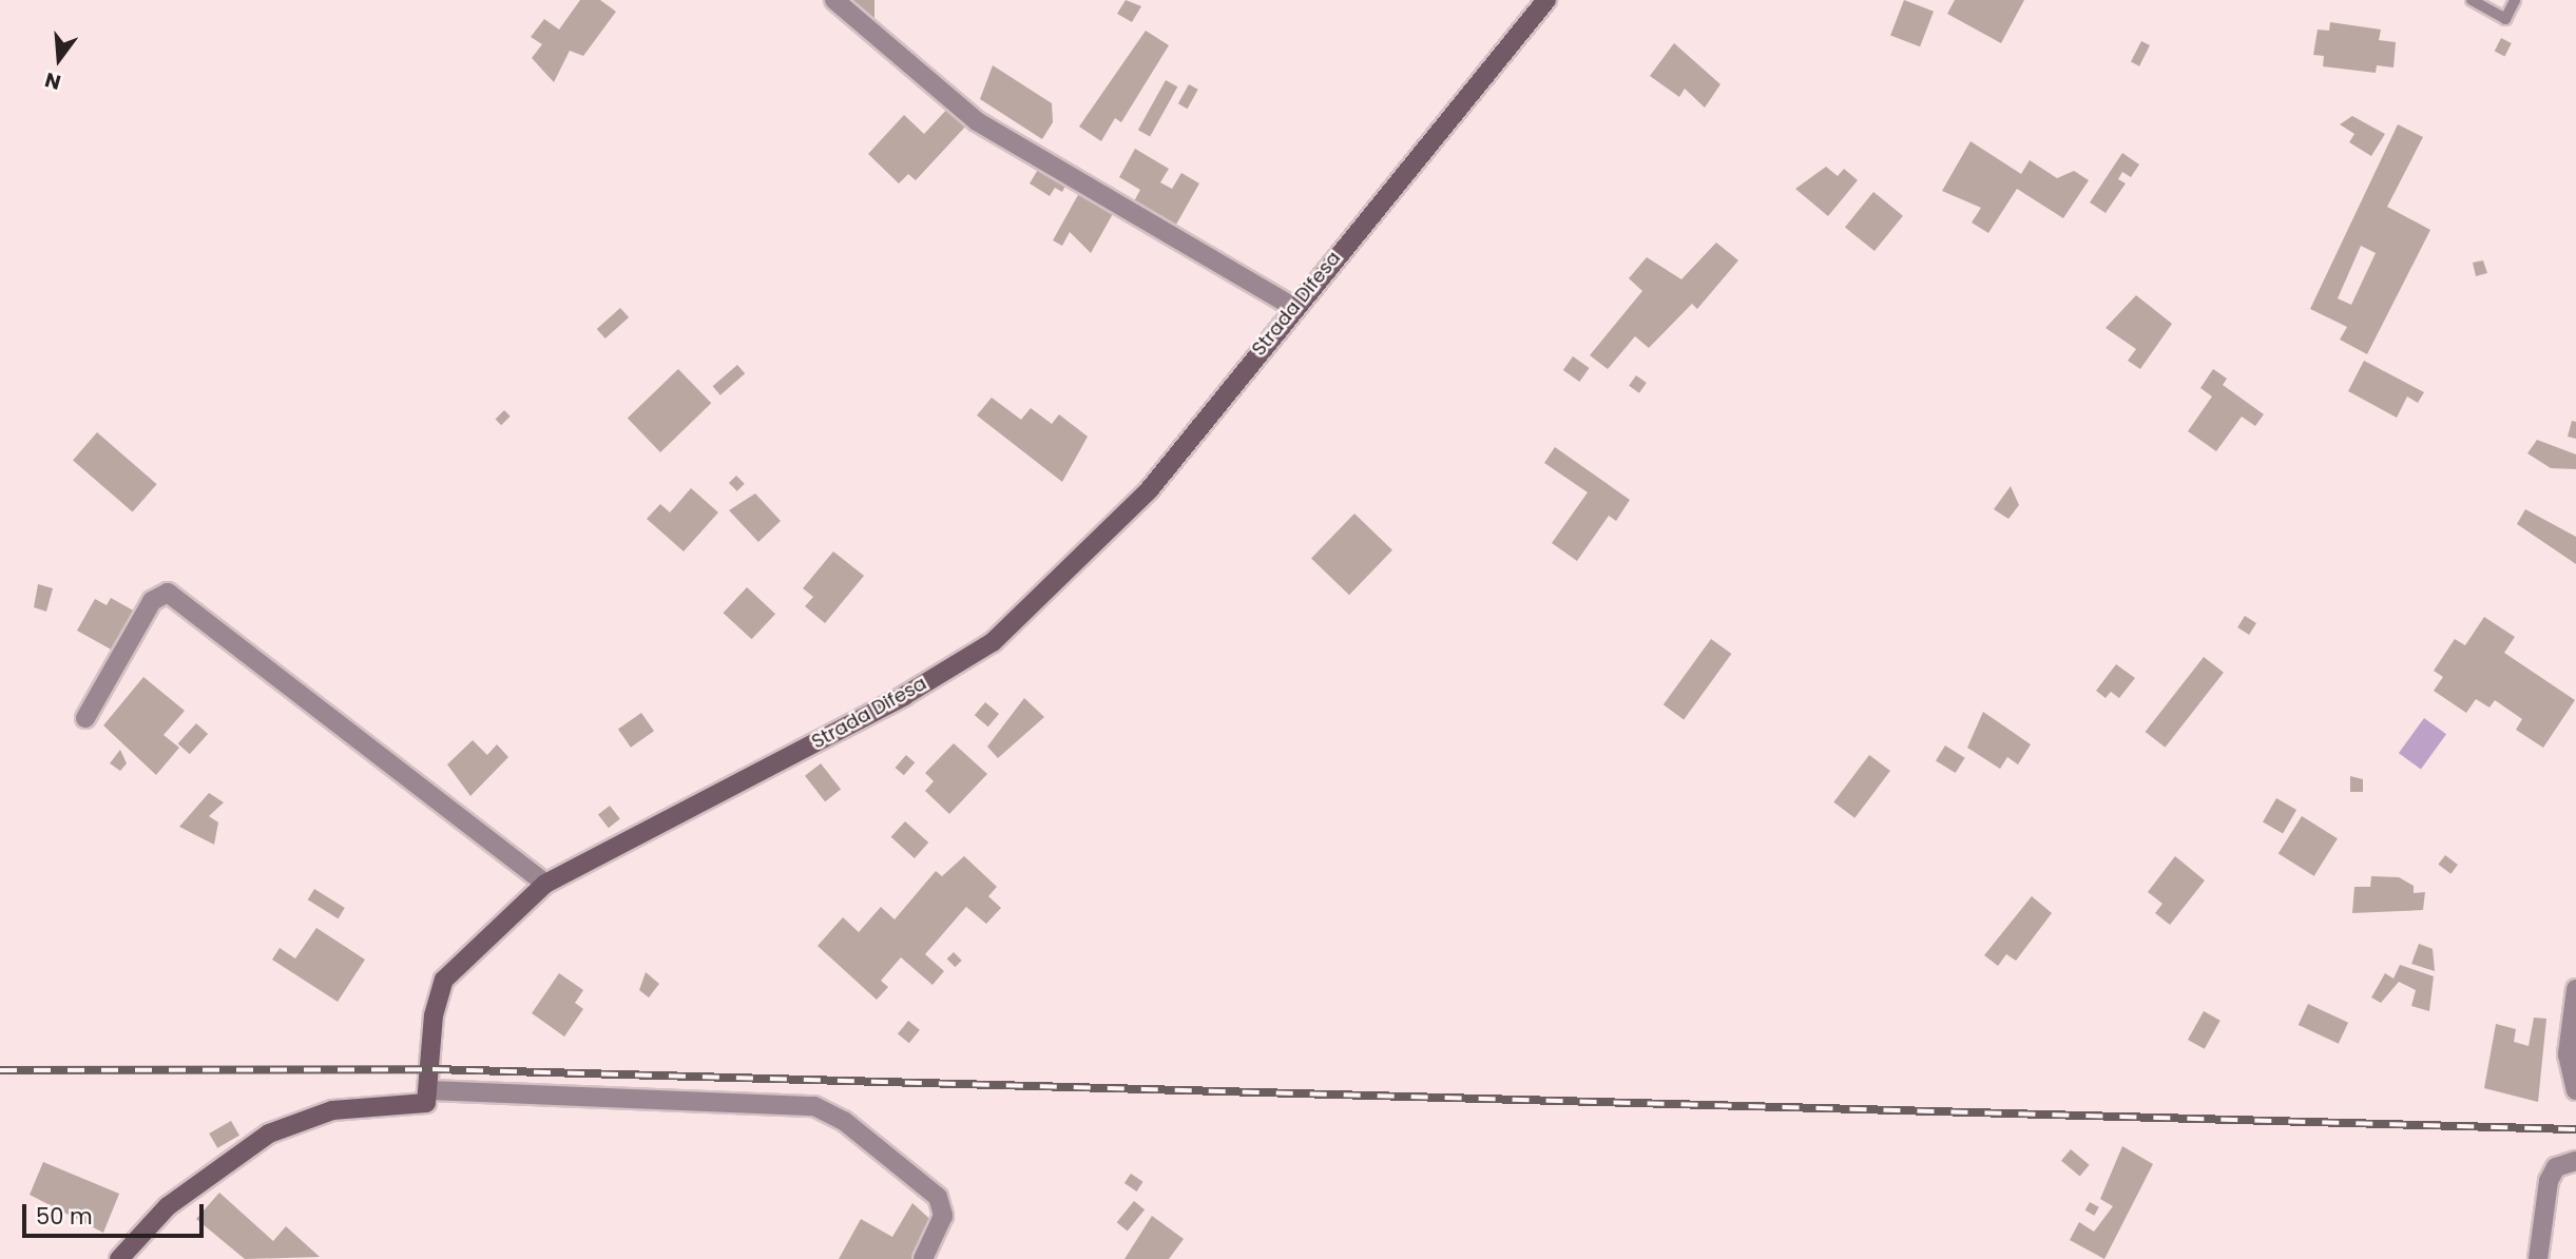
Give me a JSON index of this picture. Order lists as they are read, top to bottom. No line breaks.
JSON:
{"streets":{"street":["Strada Difesa"]},"scale_bar":"50 m","north":"bottom"}
